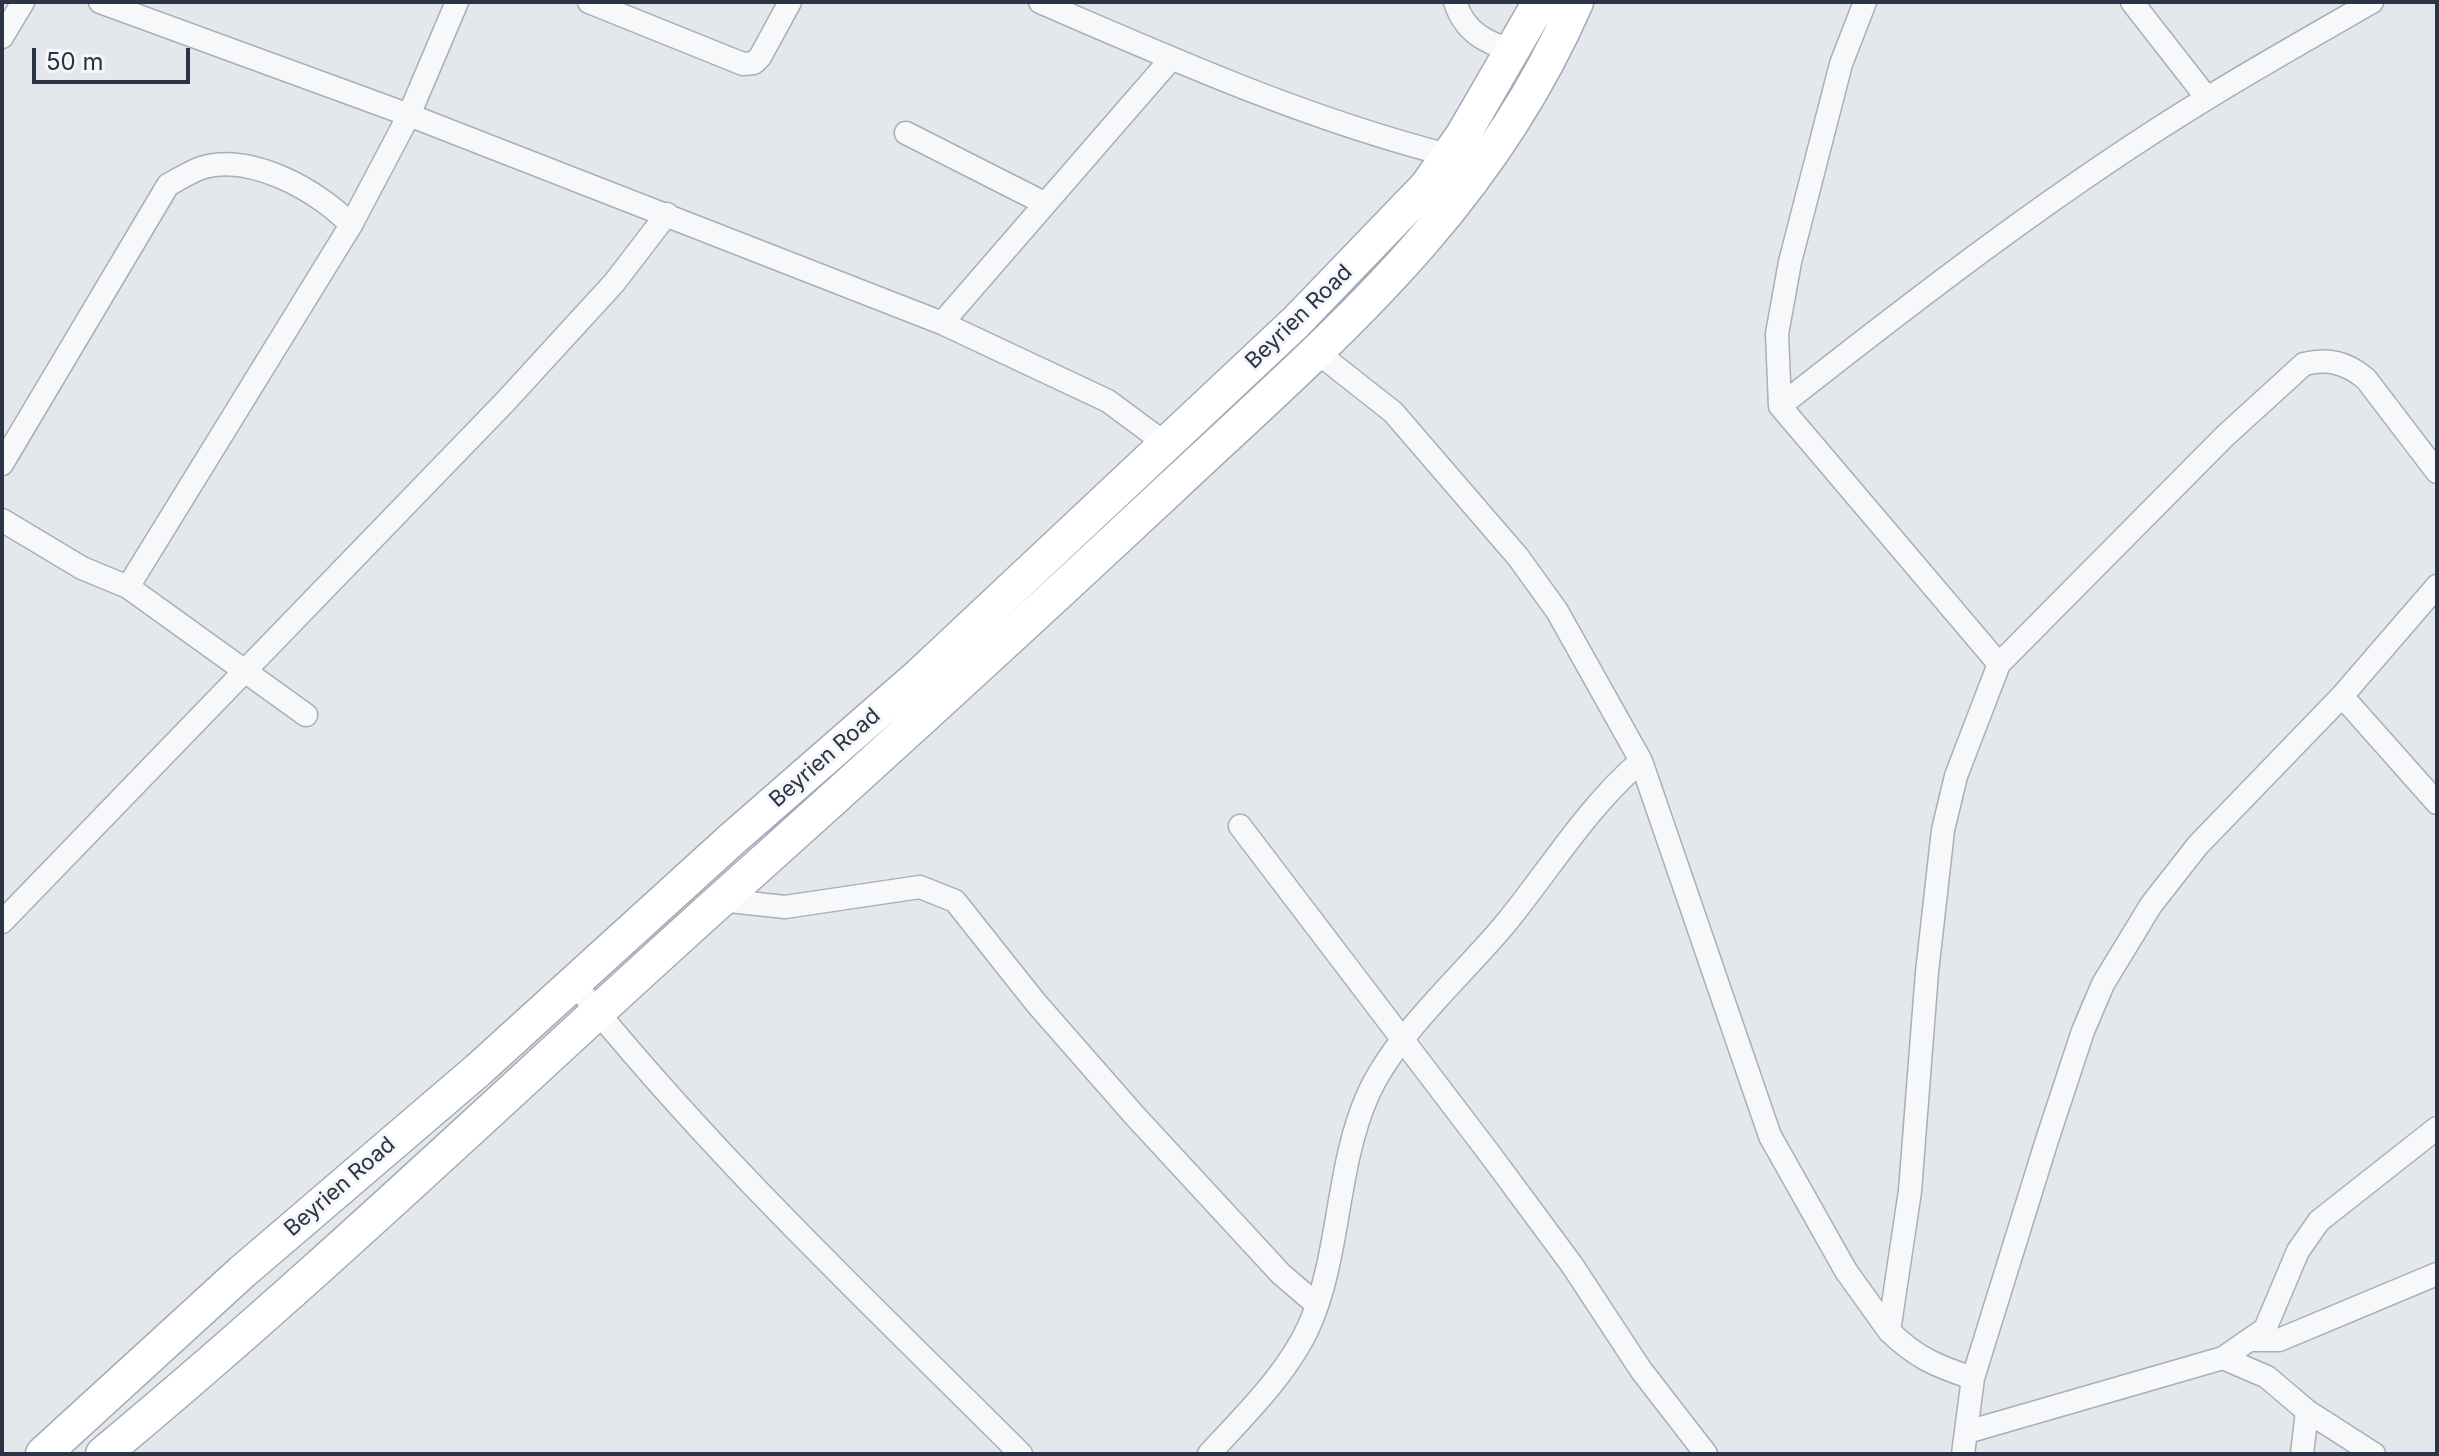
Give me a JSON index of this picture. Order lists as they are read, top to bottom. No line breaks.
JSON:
{"streets":{"main road":["Beyrien Road"]},"scale_bar":"50 m"}
